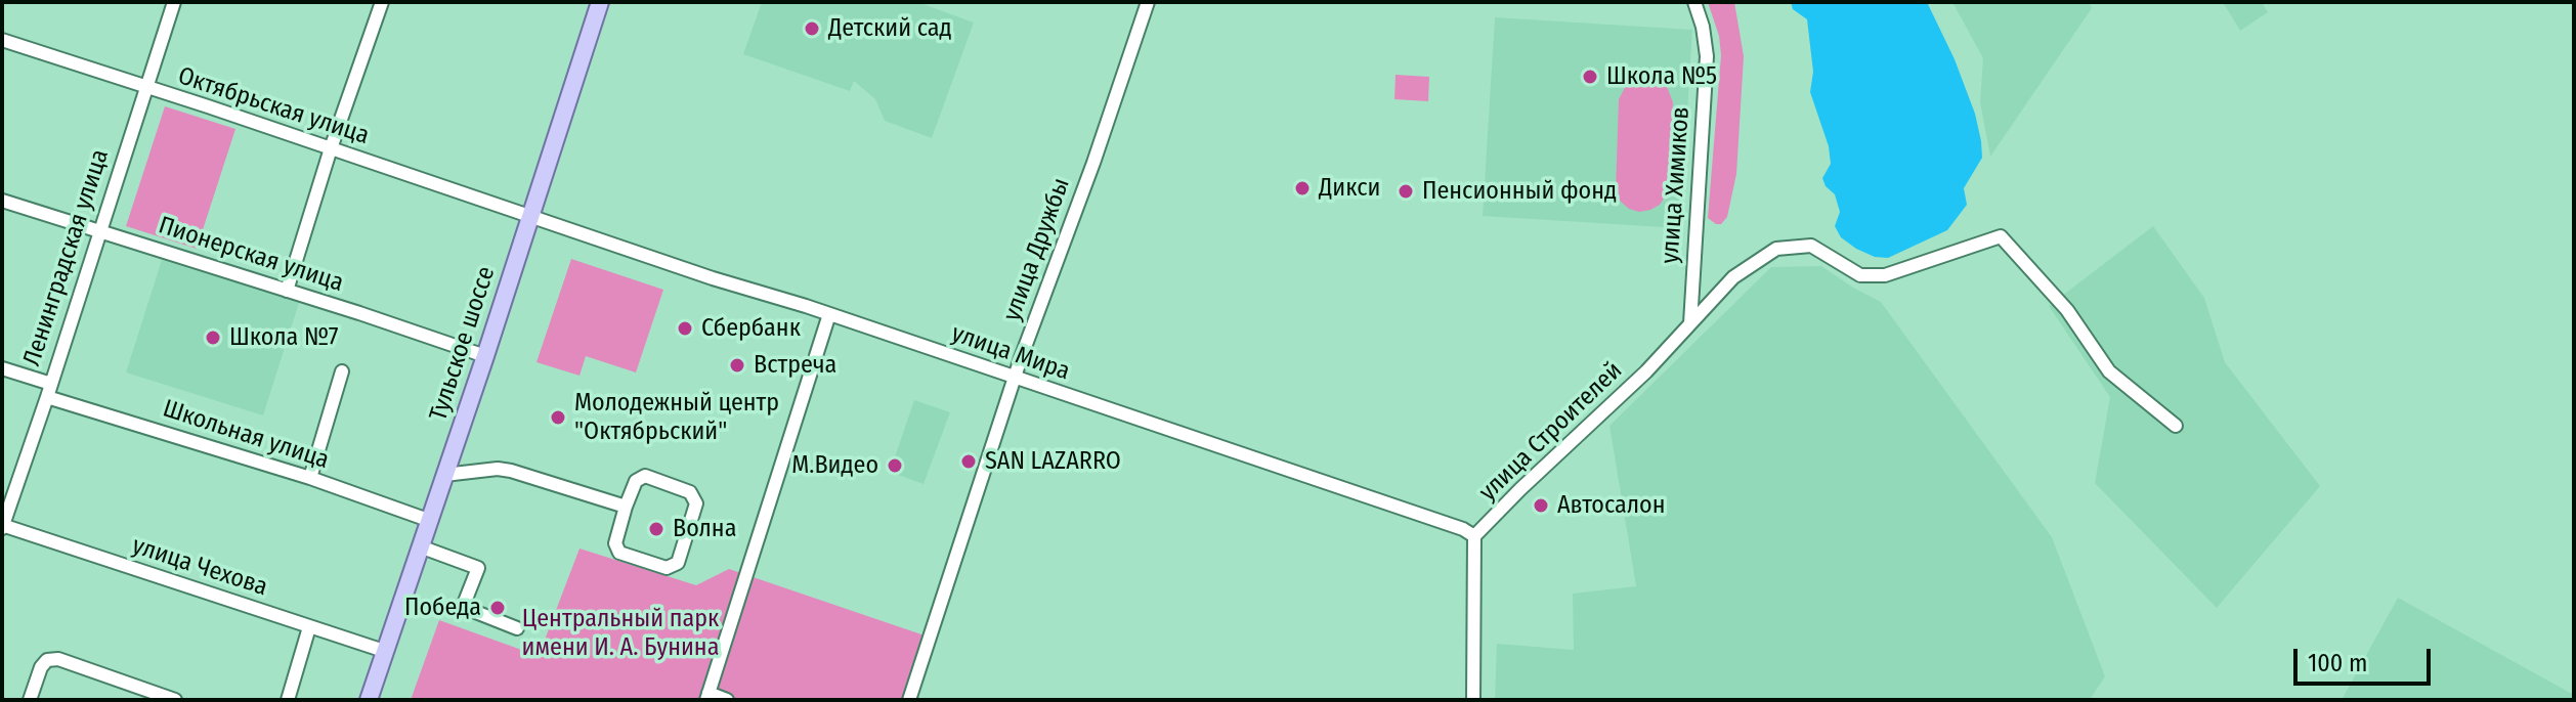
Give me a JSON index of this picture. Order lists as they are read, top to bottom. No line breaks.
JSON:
{"streets":{"main road":["Тульское шоссе"],"street":["Октябрьская улица","улица Химиков","улица Дружбы","Пионерская улица","Ленинградская улица","улица Мира","улица Строителей","Школьная улица","улица Чехова"]},"crossings":[["Октябрьская улица","Ленинградская улица"],["Октябрьская улица","Тульское шоссе"],["Октябрьская улица","улица Мира"],["улица Химиков","улица Строителей"],["улица Дружбы","улица Мира"],["Пионерская улица","Ленинградская улица"],["Пионерская улица","Тульское шоссе"],["Ленинградская улица","Школьная улица"],["Ленинградская улица","улица Чехова"],["Тульское шоссе","улица Мира"],["Тульское шоссе","Школьная улица"],["Тульское шоссе","улица Чехова"],["улица Мира","улица Строителей"]],"parks":["Центральный парк имени И. А. Бунина"],"places":["Детский сад","Школа №5","Дикси","Пенсионный фонд","Сбербанк","Школа №7","Встреча","Молодежный центр \"Октябрьский\"","SAN LAZARRO","М.Видео","Автосалон","Волна","Победа"],"scale_bar":"100 m"}
